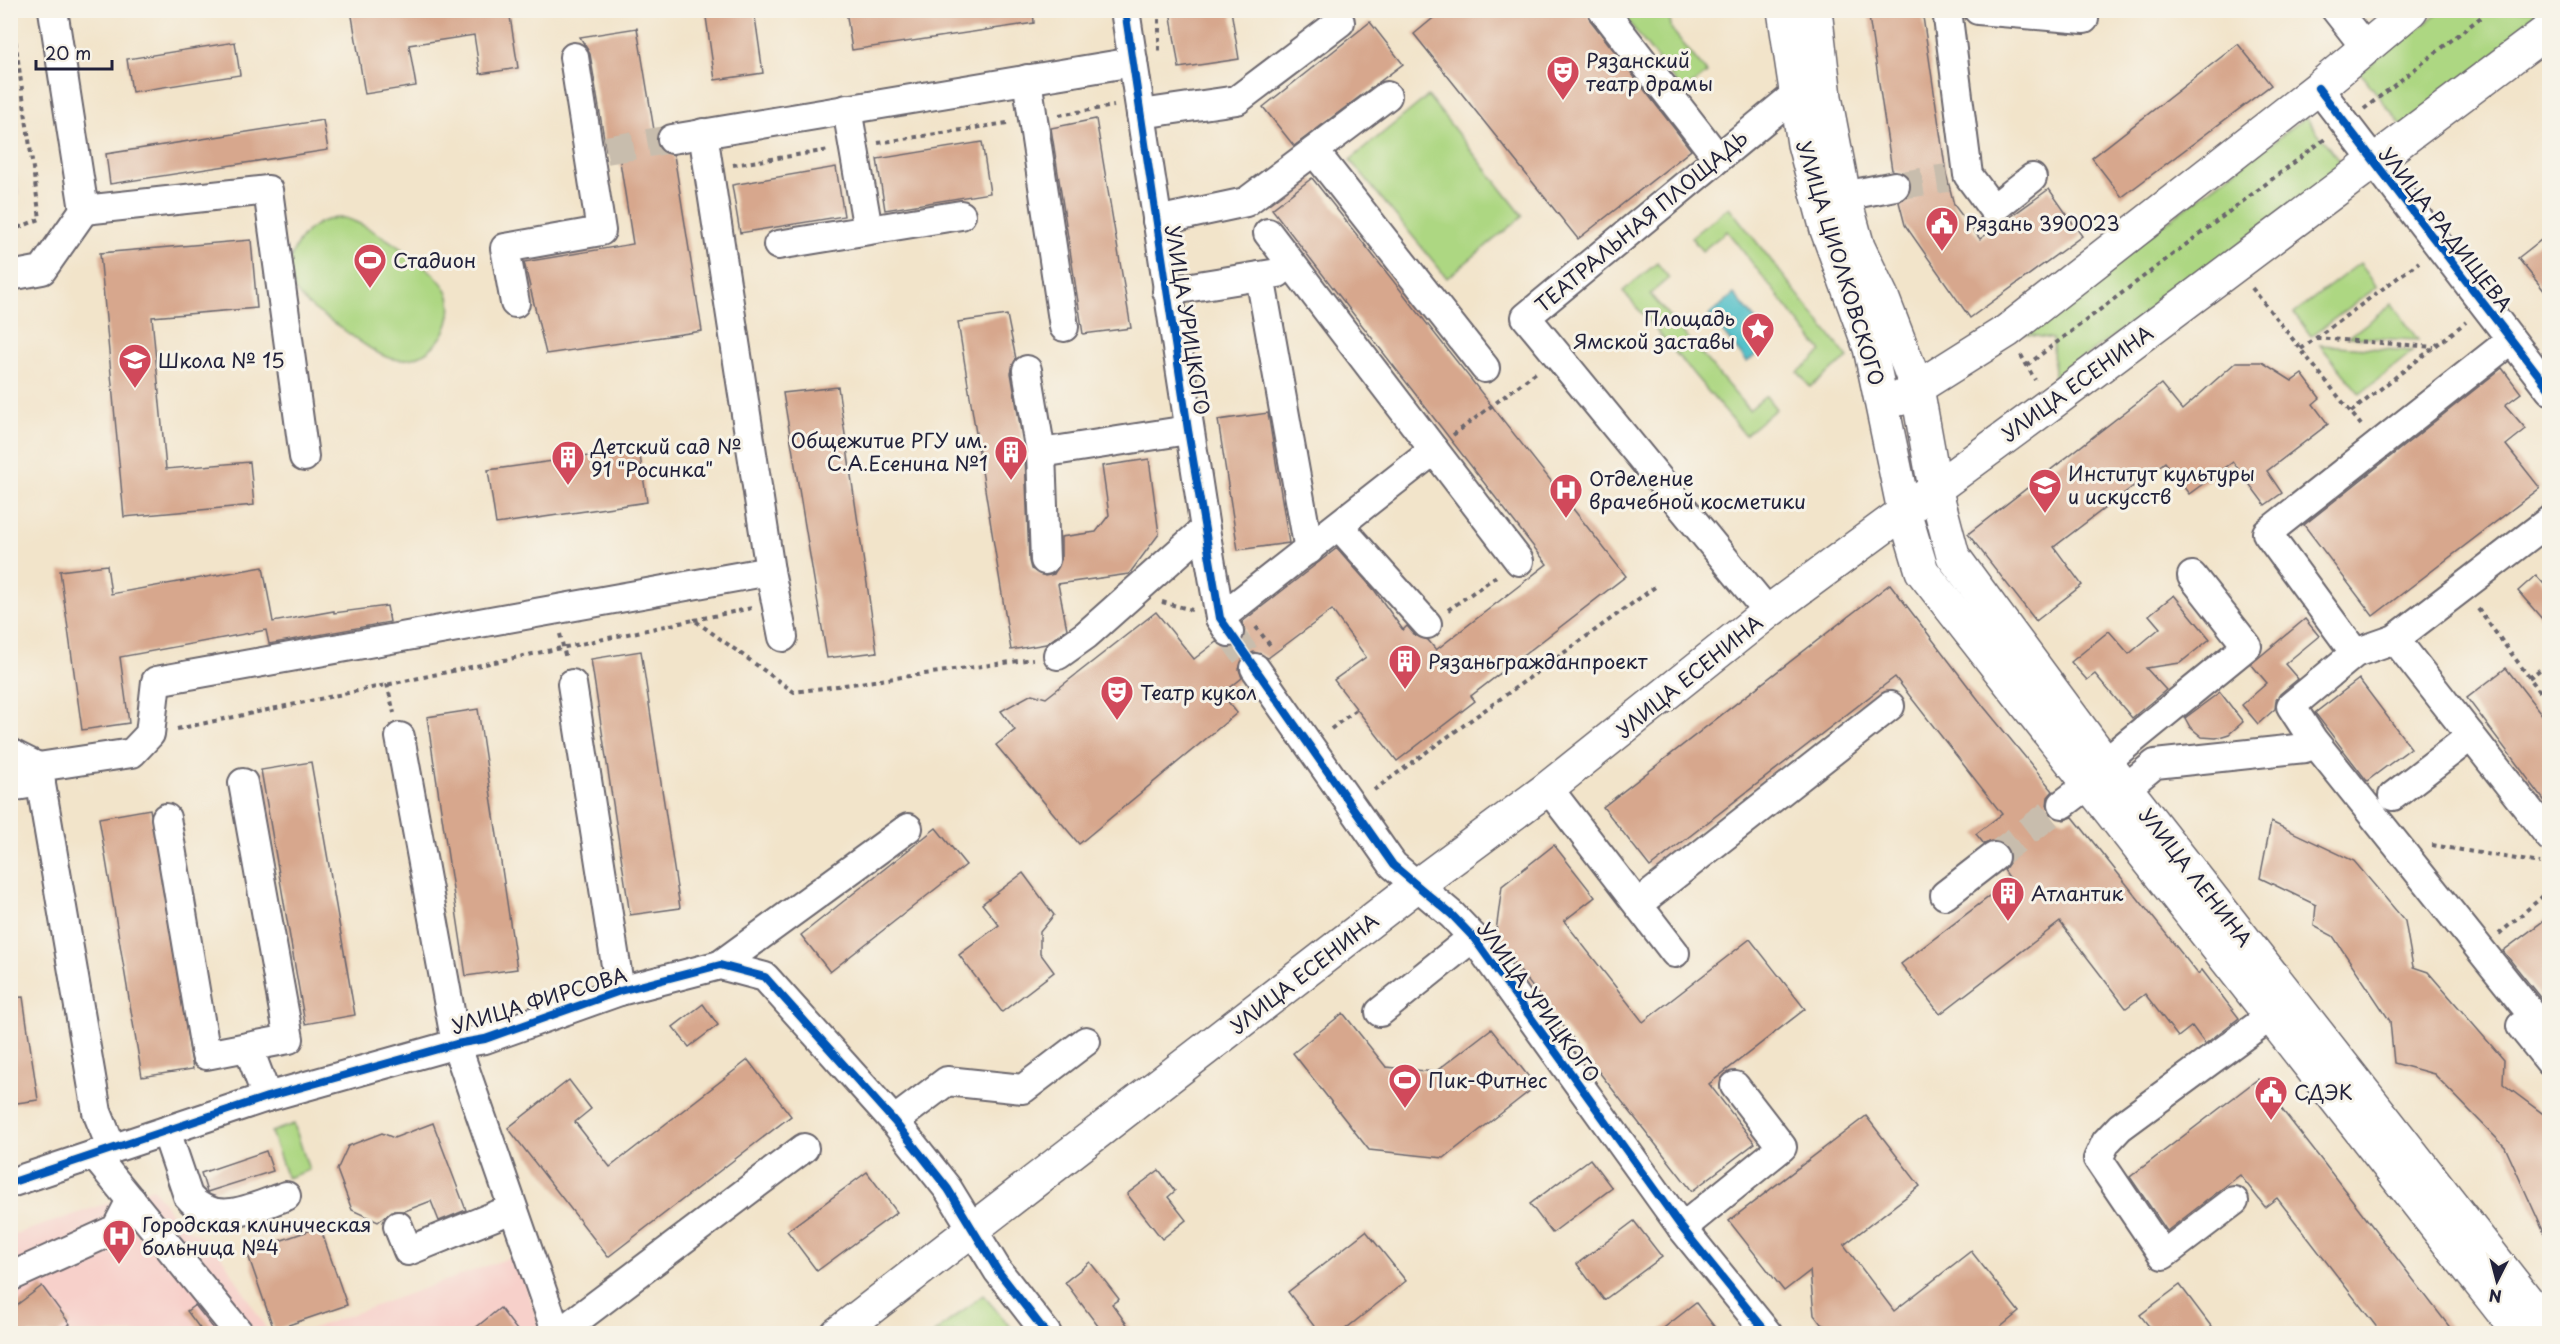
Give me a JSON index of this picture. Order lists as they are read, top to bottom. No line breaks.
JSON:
{"streets":{"main road":["УЛИЦА ЦИОЛКОВСКОГО","УЛИЦА ЕСЕНИНА","УЛИЦА ЛЕНИНА"],"street":["ТЕАТРАЛЬНАЯ ПЛОЩАДЬ","УЛИЦА РАДИЩЕВА","УЛИЦА УРИЦКОГО","УЛИЦА ФИРСОВА"]},"crossings":[["ТЕАТРАЛЬНАЯ ПЛОЩАДЬ","УЛИЦА ЦИОЛКОВСКОГО"],["ТЕАТРАЛЬНАЯ ПЛОЩАДЬ","УЛИЦА ЕСЕНИНА"],["УЛИЦА РАДИЩЕВА","УЛИЦА ЕСЕНИНА"],["УЛИЦА ЦИОЛКОВСКОГО","УЛИЦА ЕСЕНИНА"],["УЛИЦА ЦИОЛКОВСКОГО","УЛИЦА ЛЕНИНА"],["УЛИЦА УРИЦКОГО","УЛИЦА ЕСЕНИНА"],["УЛИЦА ЕСЕНИНА","УЛИЦА ЛЕНИНА"],["УЛИЦА ЕСЕНИНА","УЛИЦА ФИРСОВА"]],"places":{"theatre":["Рязанский театр драмы","Театр кукол"],"public building":["Рязань 390023","СДЭК"],"sports":["Стадион","Пик-Фитнес"],"place":["Площадь Ямской заставы"],"school or university":["Школа № 15","Институт культуры и искусств"],"building":["Общежитие РГУ им. С.А.Есенина №1","Детский сад № 91 \"Росинка\"","Рязаньгражданпроект","Атлантик"],"hospital":["Отделение врачебной косметики","Городская клиническая больница №4"]},"scale_bar":"20 m","north":"bottom"}
